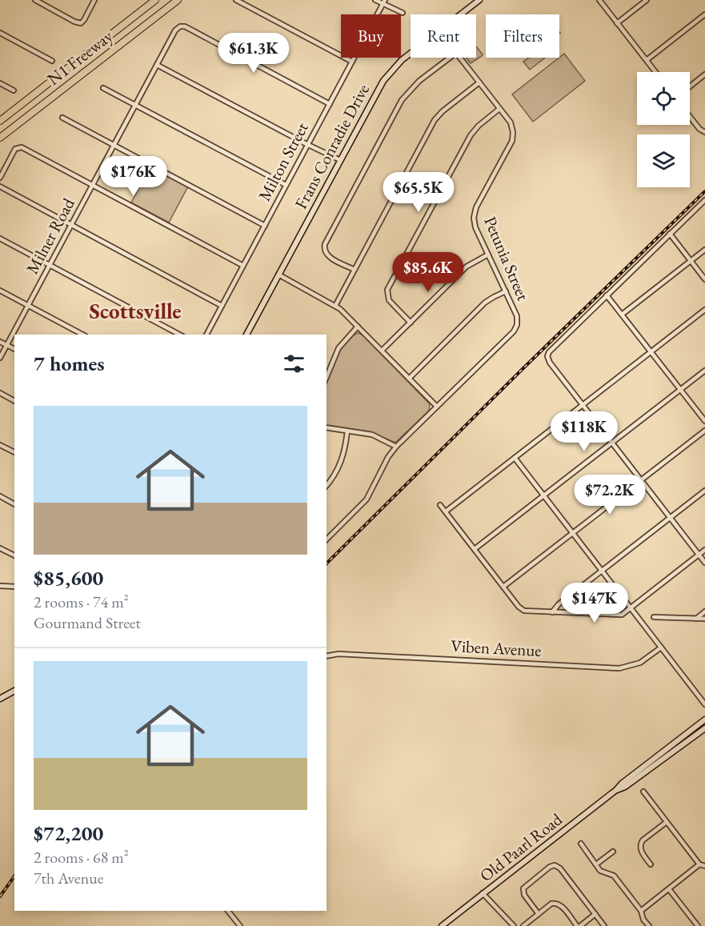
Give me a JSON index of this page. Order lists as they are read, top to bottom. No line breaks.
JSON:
{"streets":{"highway":["N1 Freeway"],"main road":["Frans Conradie Drive","Old Paarl Road"],"street":["Milton Street","Milner Road","Petunia Street","Viben Avenue"]},"crossings":[["Milton Street","Milner Road"]],"districts":["Scottsville"],"page":{"chip":["Buy","Rent","Filters"],"price":["$61.3K","$176K","$65.5K","$85.6K","$118K","$72.2K","$147K"],"heading":"7 homes","list":[{"name":"$85,600","note":"2 rooms · 74 m² · Gourmand Street"},{"name":"$72,200","note":"2 rooms · 68 m² · 7th Avenue"}]}}
